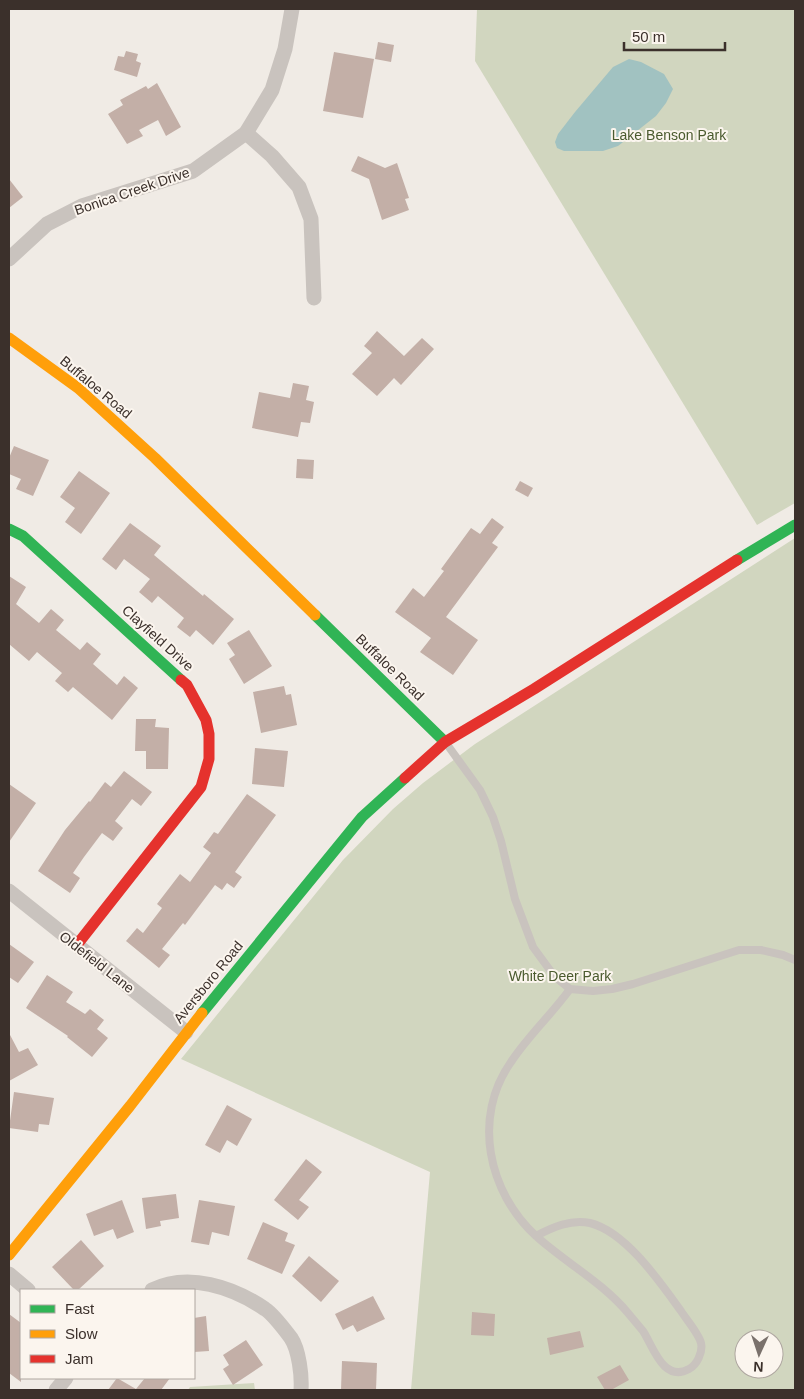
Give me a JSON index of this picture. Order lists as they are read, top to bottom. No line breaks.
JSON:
{"streets":{"street":["Bonica Creek Drive","Buffaloe Road","Clayfield Drive","Oldefield Lane","Aversboro Road"]},"crossings":[["Buffaloe Road","Aversboro Road"],["Clayfield Drive","Oldefield Lane"],["Oldefield Lane","Aversboro Road"]],"parks":["Lake Benson Park","White Deer Park"],"legend":["Fast","Slow","Jam"],"scale_bar":"50 m","north":"bottom"}
